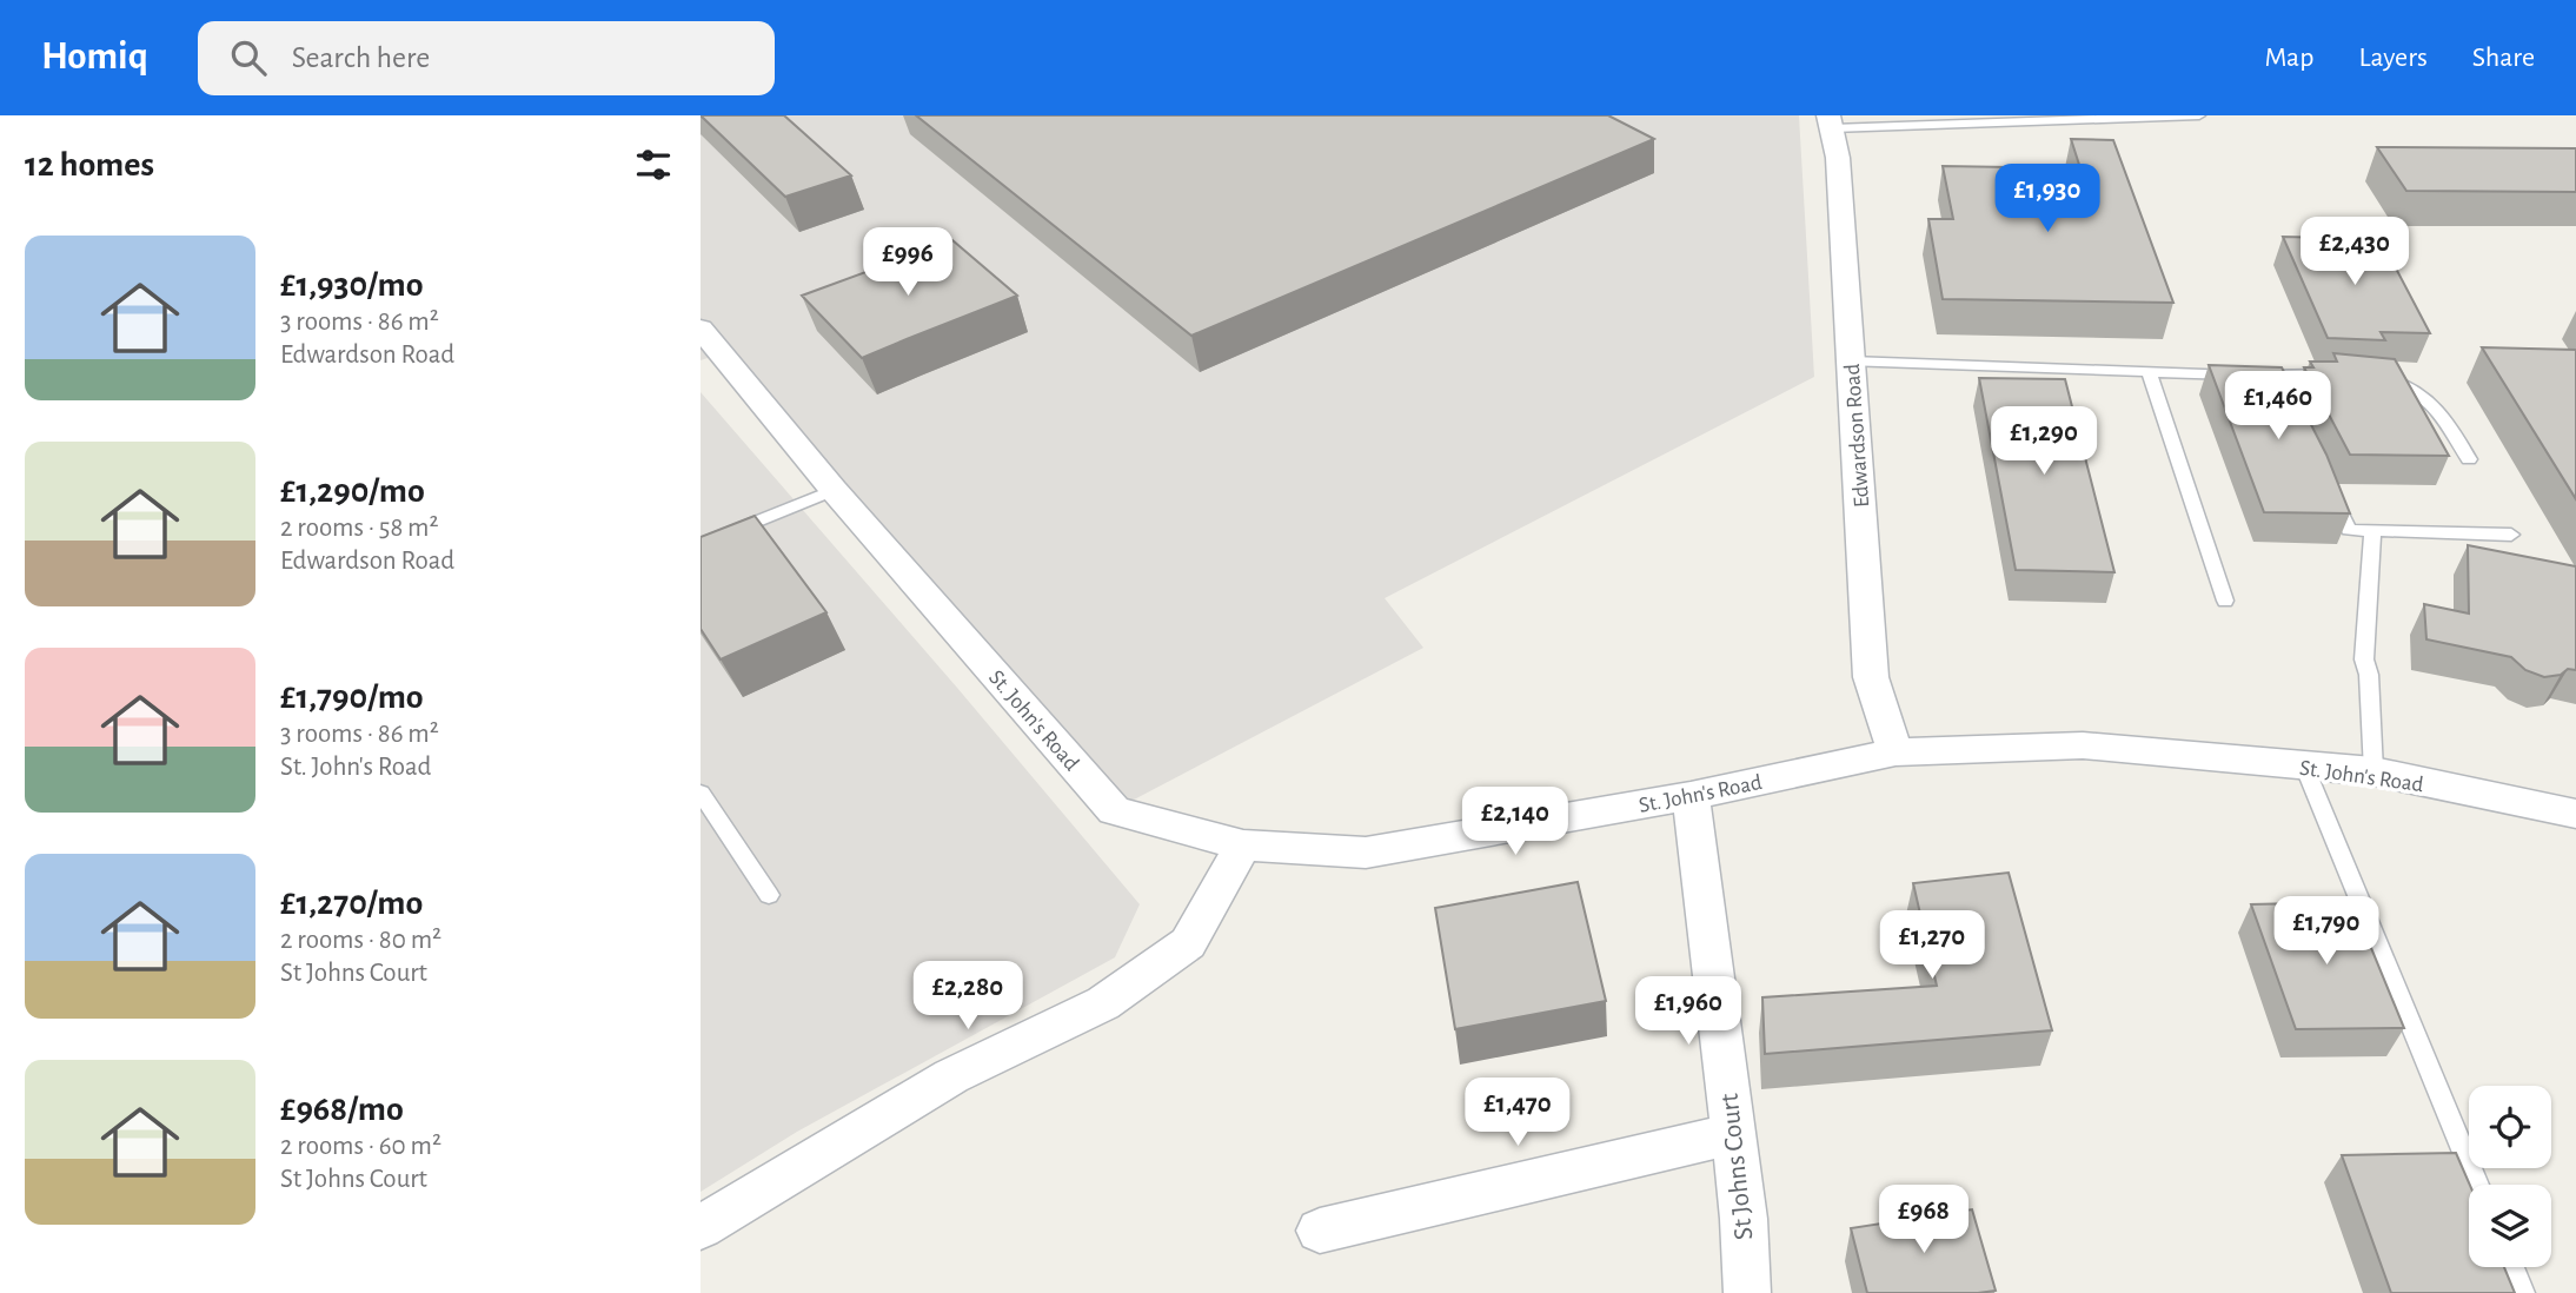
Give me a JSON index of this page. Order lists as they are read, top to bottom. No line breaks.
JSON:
{"streets":{"street":["Edwardson Road","St. John's Road","St Johns Court"]},"crossings":[["Edwardson Road","St. John's Road"],["St. John's Road","St Johns Court"]],"page":{"header":"Homiq","search":"Search here","nav":["Map","Layers","Share"],"heading":"12 homes","price":["£1,930","£2,430","£996","£1,460","£1,290","£2,140","£1,790","£1,270","£2,280","£1,960","£1,470","£968"],"list":[{"name":"£1,930/mo","note":"3 rooms · 86 m² · Edwardson Road"},{"name":"£1,290/mo","note":"2 rooms · 58 m² · Edwardson Road"},{"name":"£1,790/mo","note":"3 rooms · 86 m² · St. John's Road"},{"name":"£1,270/mo","note":"2 rooms · 80 m² · St Johns Court"},{"name":"£968/mo","note":"2 rooms · 60 m² · St Johns Court"}]}}
